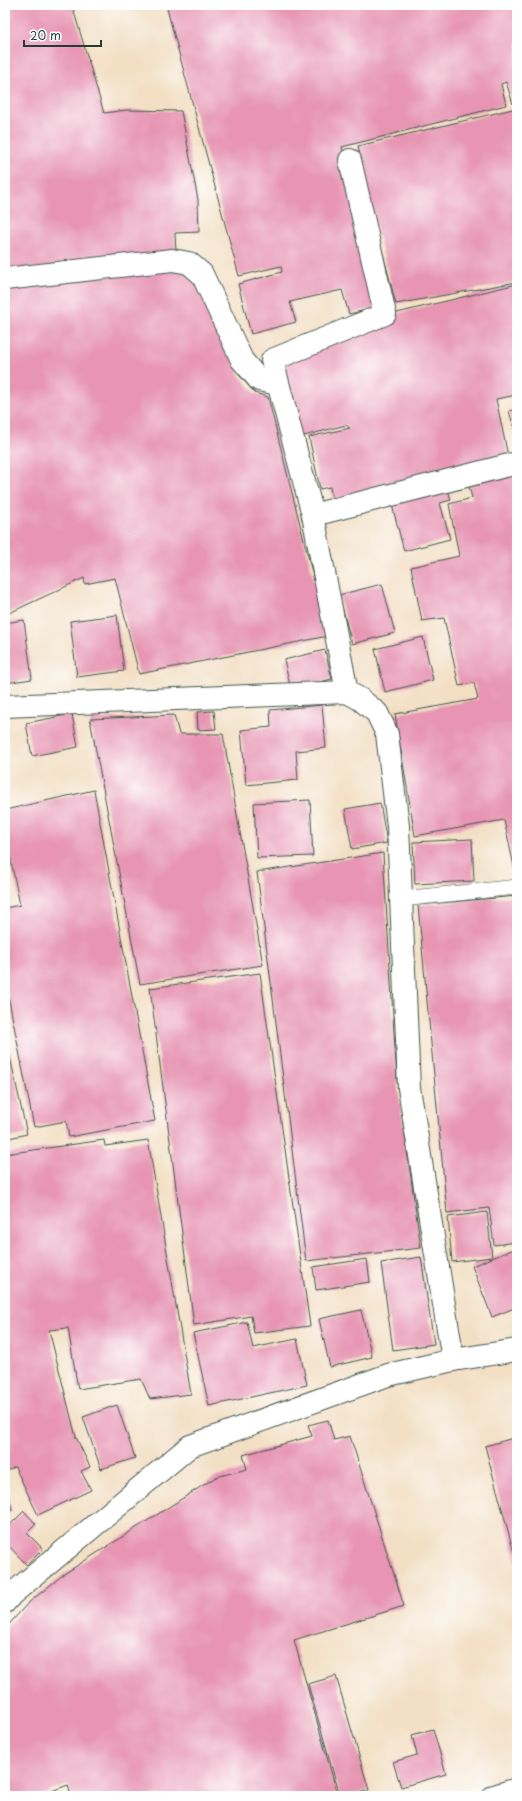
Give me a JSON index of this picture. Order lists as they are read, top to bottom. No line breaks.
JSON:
{"scale_bar":"20 m"}
